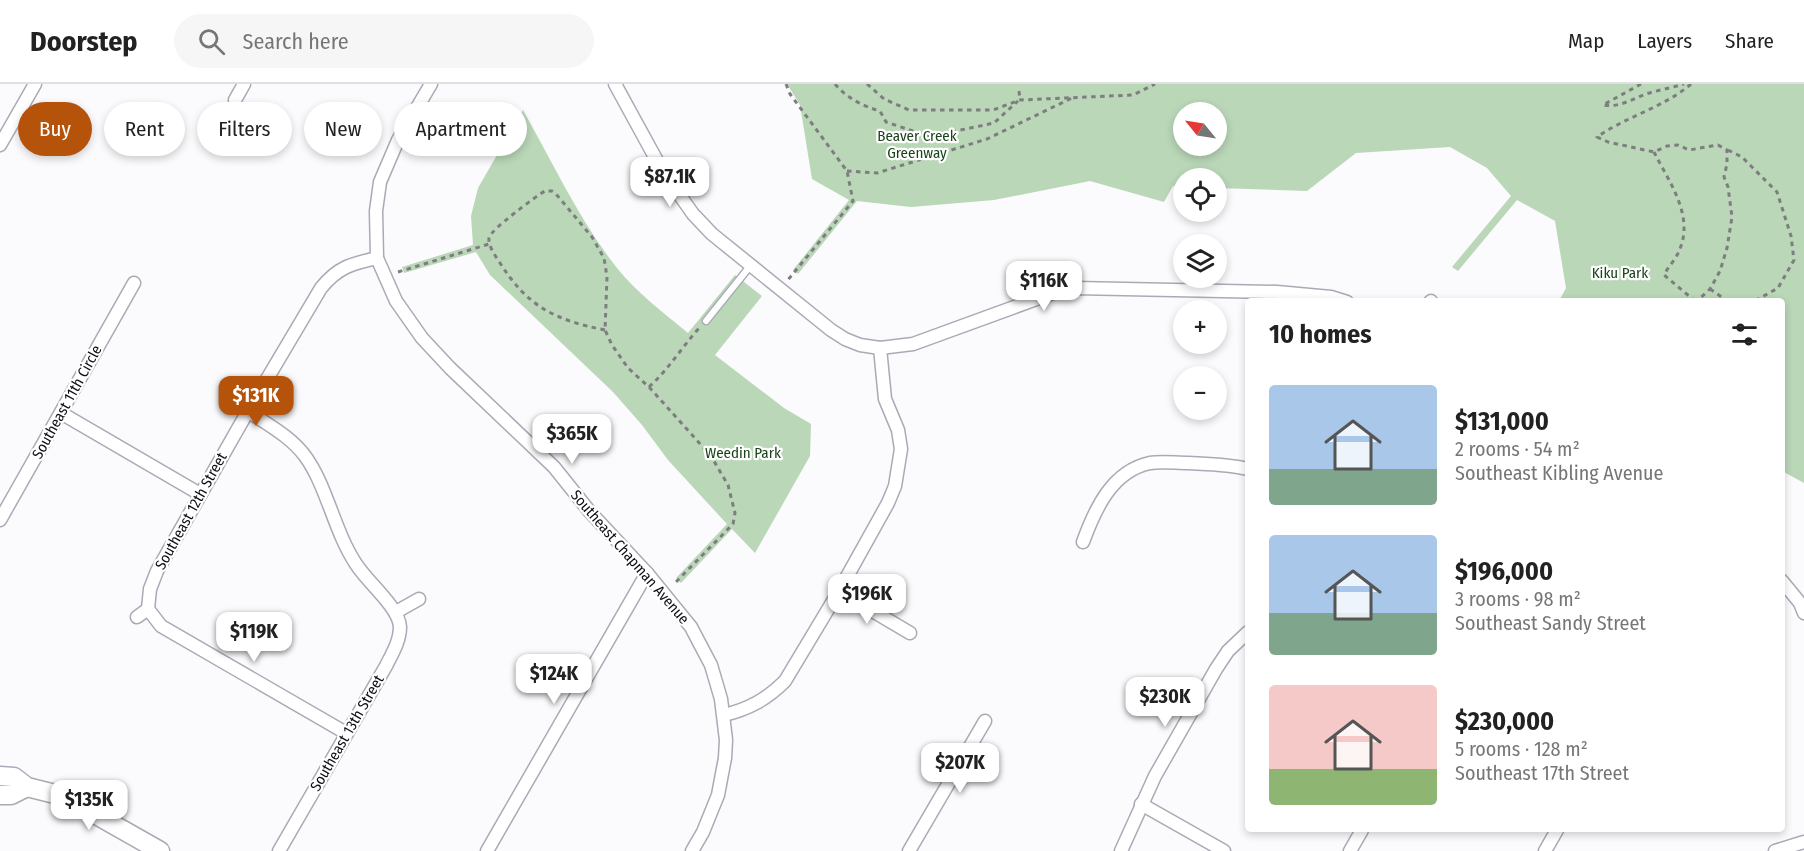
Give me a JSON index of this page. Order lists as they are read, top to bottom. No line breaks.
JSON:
{"streets":{"street":["Southeast 11th Circle","Southeast 12th Street","Southeast Chapman Avenue","Southeast 13th Street"]},"crossings":[["Southeast 12th Street","Southeast Chapman Avenue"]],"parks":["Beaver Creek Greenway","Kiku Park","Weedin Park"],"north":"top left","page":{"header":"Doorstep","search":"Search here","nav":["Map","Layers","Share"],"map_buttons":["+","−"],"chip":["Buy","Rent","Filters","New","Apartment"],"price":["$87.1K","$116K","$131K","$365K","$196K","$119K","$124K","$230K","$207K","$135K"],"heading":"10 homes","list":[{"name":"$131,000","note":"2 rooms · 54 m² · Southeast Kibling Avenue"},{"name":"$196,000","note":"3 rooms · 98 m² · Southeast Sandy Street"},{"name":"$230,000","note":"5 rooms · 128 m² · Southeast 17th Street"}]}}
